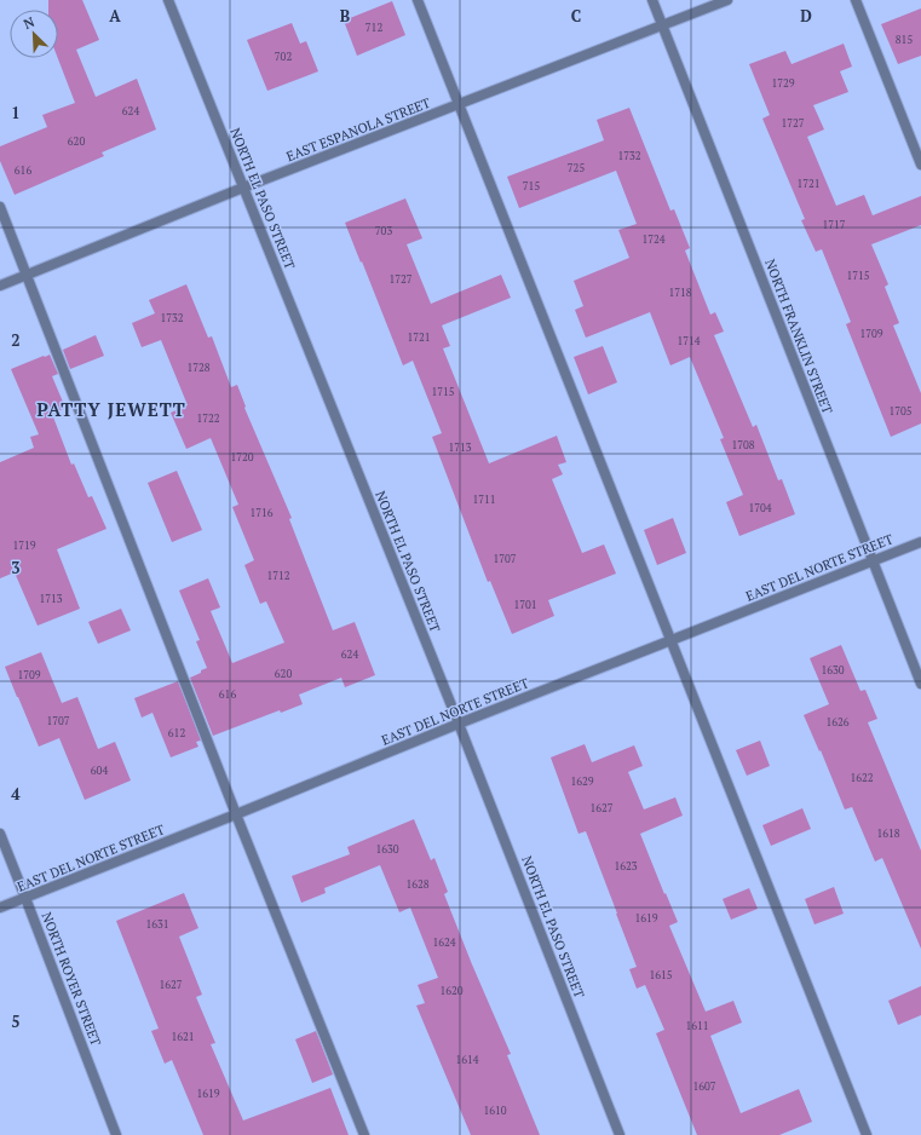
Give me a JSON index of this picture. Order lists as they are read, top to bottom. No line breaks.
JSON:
{"streets":{"street":["EAST ESPANOLA STREET","NORTH EL PASO STREET","NORTH FRANKLIN STREET","EAST DEL NORTE STREET","NORTH ROYER STREET"]},"crossings":[["EAST ESPANOLA STREET","NORTH EL PASO STREET"],["EAST ESPANOLA STREET","NORTH FRANKLIN STREET"],["NORTH EL PASO STREET","EAST DEL NORTE STREET"],["NORTH FRANKLIN STREET","EAST DEL NORTE STREET"],["EAST DEL NORTE STREET","NORTH ROYER STREET"]],"districts":["PATTY JEWETT"],"house_numbers":["712","815","702","1729","624","1727","620","1732","725","616","1721","715","1717","703","1724","1715","1727","1718","1732","1709","1721","1714","1728","1715","1705","1722","1708","1713","1720","1711","1704","1716","1719","1707","1712","1713","1701","624","1630","620","1709","616","1707","1626","612","604","1622","1629","1627","1618","1630","1623","1628","1619","1631","1624","1615","1627","1620","1611","1621","1614","1607","1619","1610"],"north":"top left","grid":{"columns":["A","B","C","D"],"rows":["1","2","3","4","5"]}}
